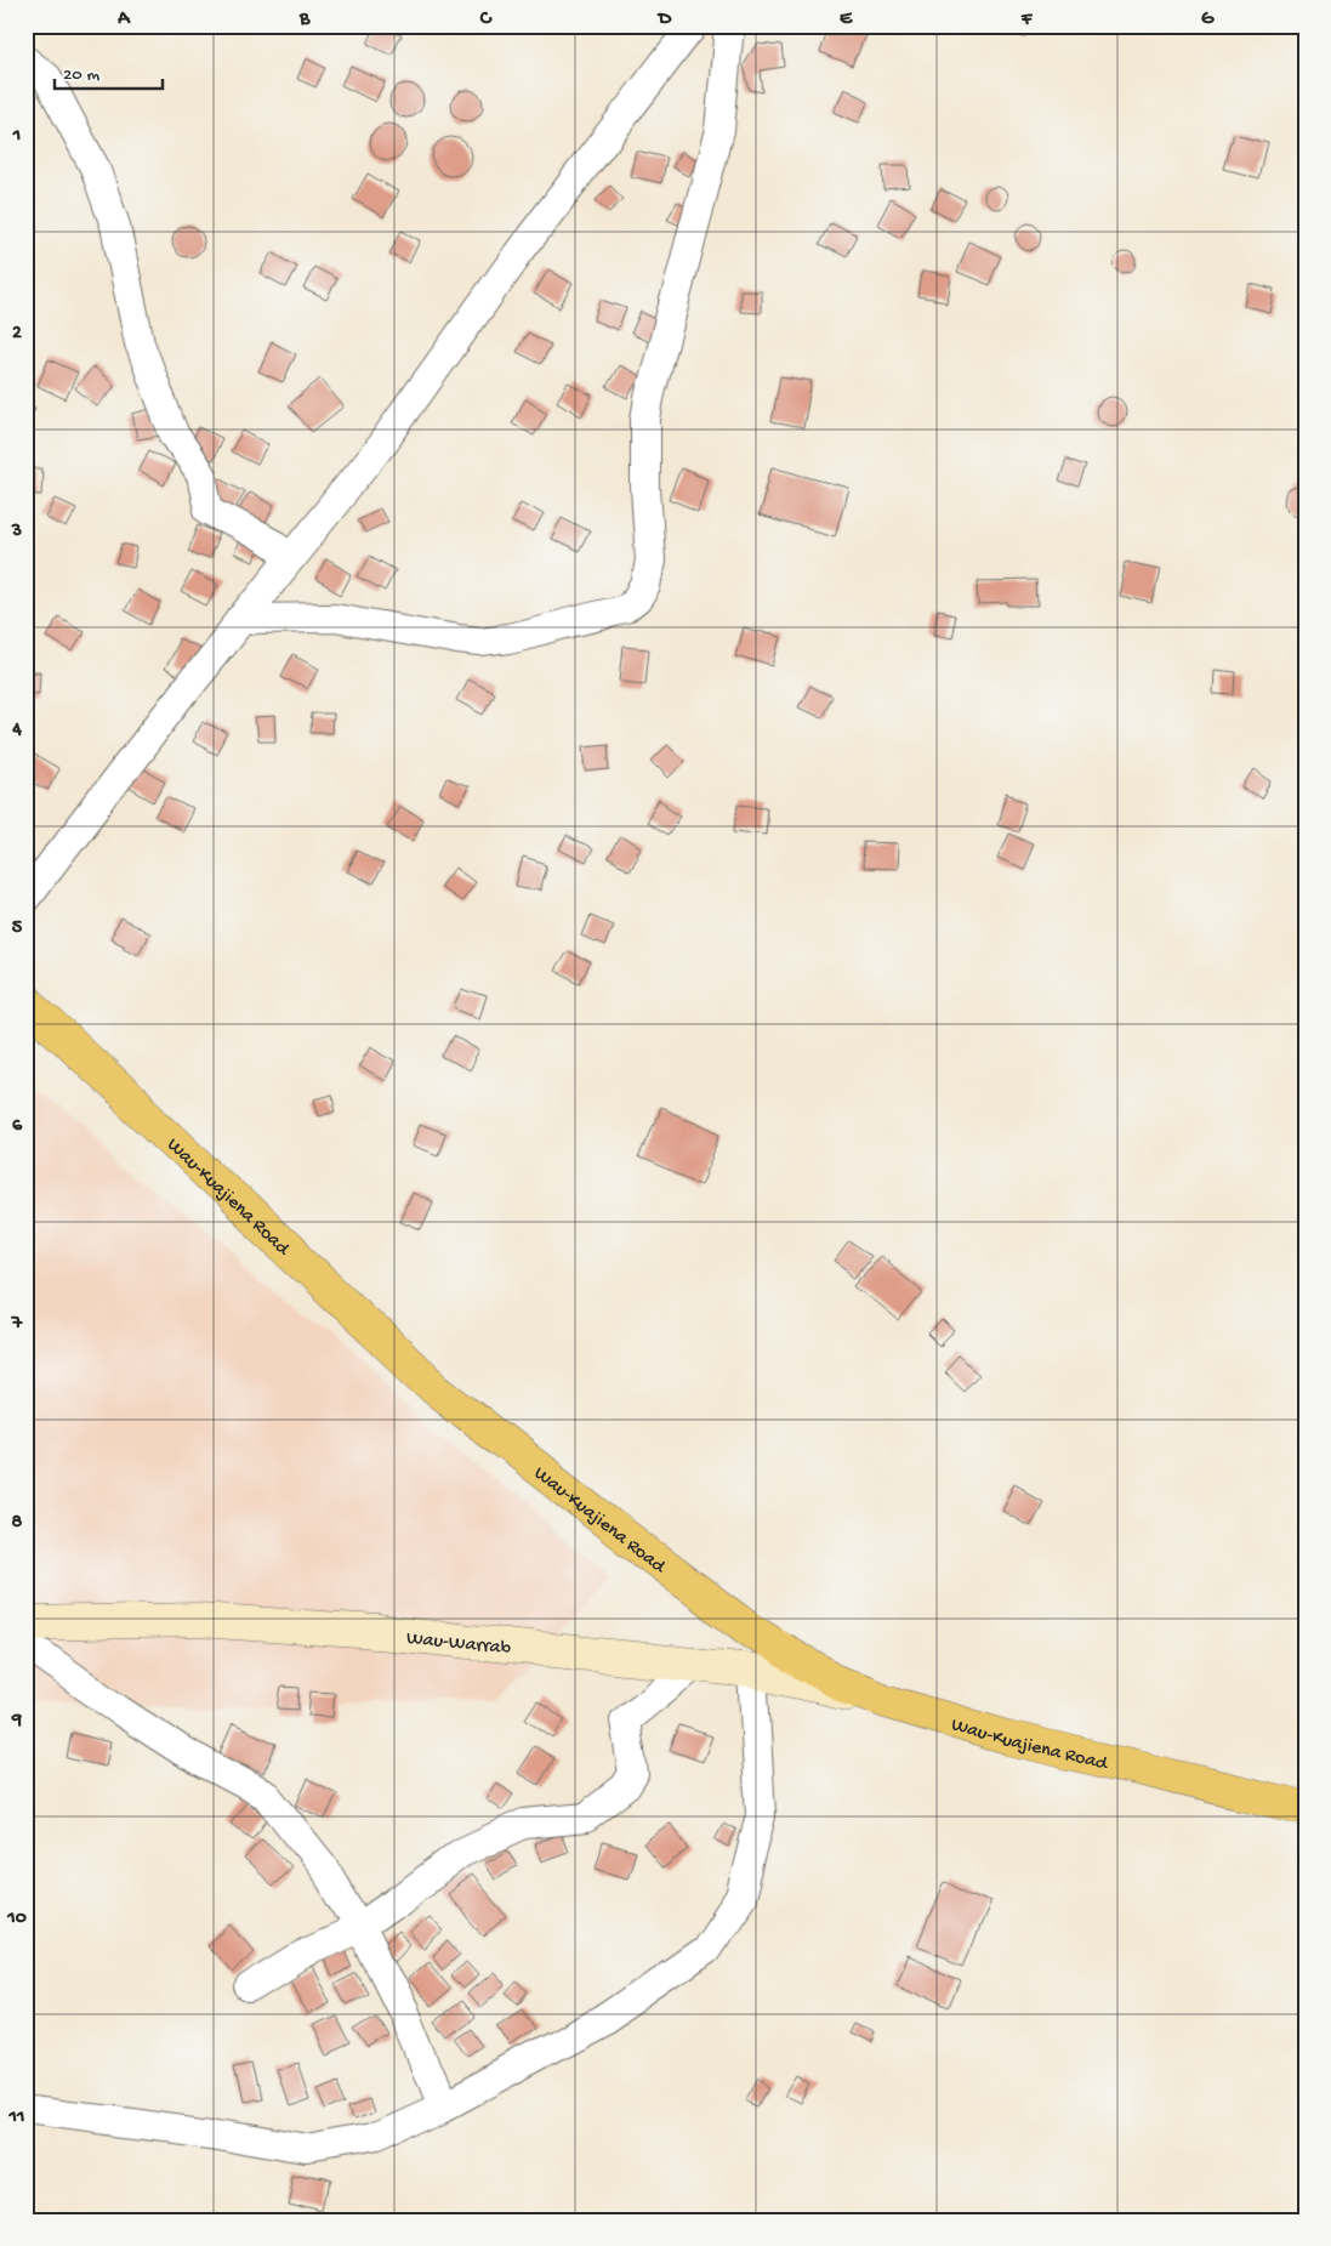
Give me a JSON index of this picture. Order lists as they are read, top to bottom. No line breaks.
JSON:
{"streets":{"main road":["Wau-Kuajiena Road","Wau-Warrab"]},"crossings":[["Wau-Kuajiena Road","Wau-Warrab"]],"scale_bar":"20 m","grid":{"columns":["A","B","C","D","E","F","G"],"rows":["1","2","3","4","5","6","7","8","9","10","11"]}}
